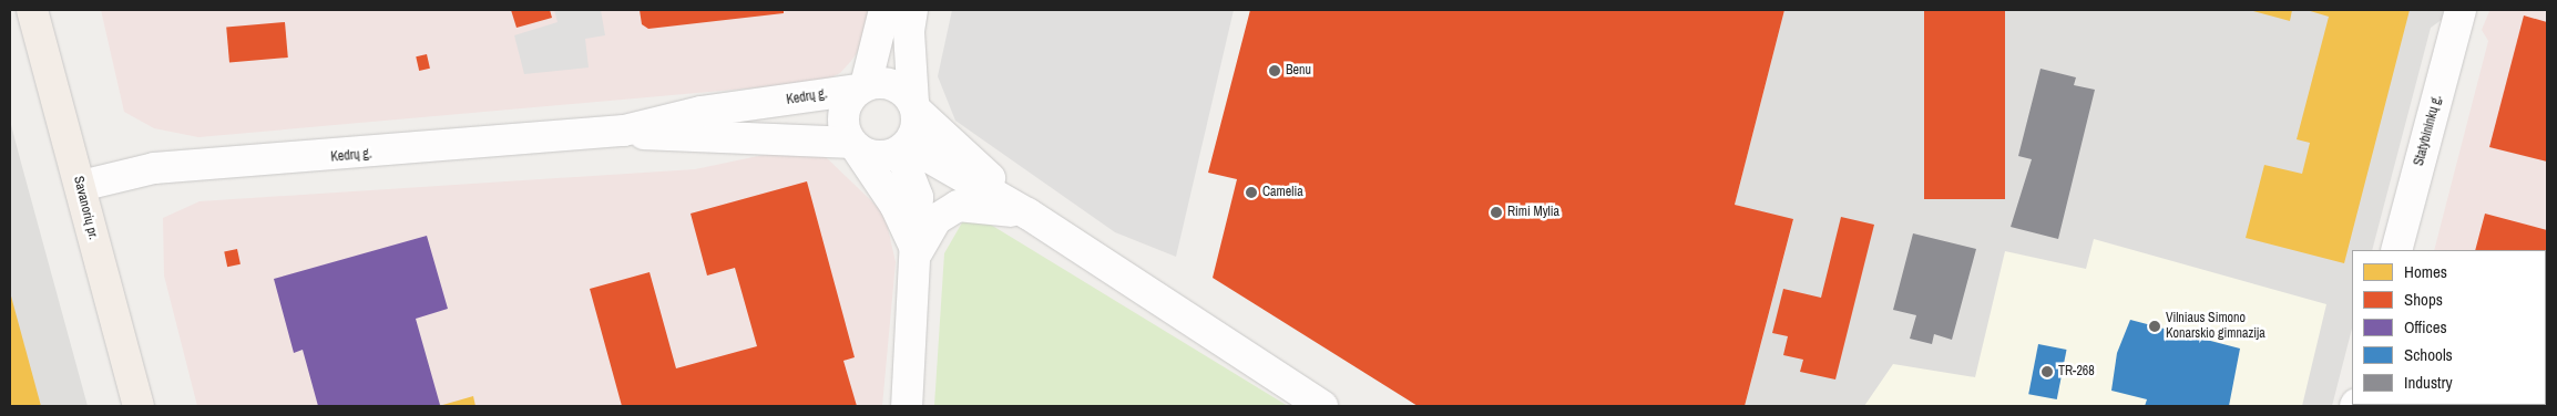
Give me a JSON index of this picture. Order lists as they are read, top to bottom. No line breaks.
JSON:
{"streets":{"main road":["Savanorių pr."],"street":["Kedrų g.","Statybininkų g."]},"crossings":[["Kedrų g.","Savanorių pr."]],"places":["Benu","Camelia","Rimi Mylia","Vilniaus Simono Konarskio gimnazija","TR-268"],"legend":["Homes","Shops","Offices","Schools","Industry"]}
